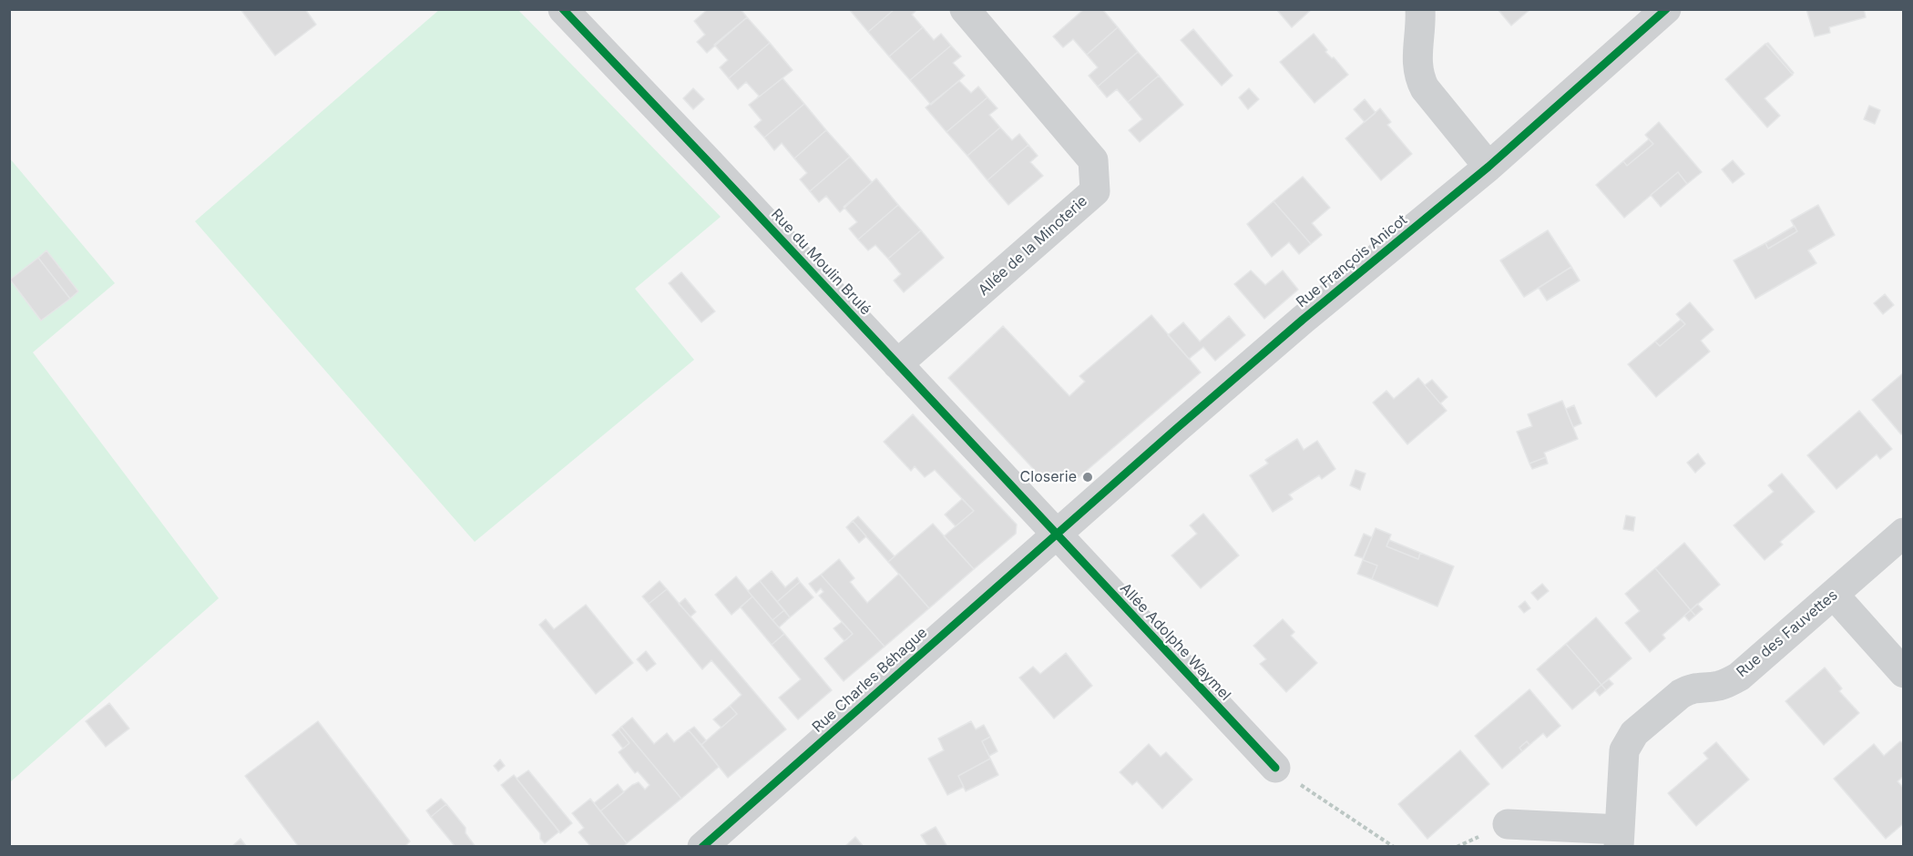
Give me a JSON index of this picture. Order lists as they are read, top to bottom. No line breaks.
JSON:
{"streets":{"street":["Allée de la Minoterie","Rue François Anicot","Rue du Moulin Brulé","Rue des Fauvettes","Allée Adolphe Waymel","Rue Charles Béhague"]},"crossings":[["Allée de la Minoterie","Rue du Moulin Brulé"],["Rue François Anicot","Rue du Moulin Brulé"],["Rue François Anicot","Allée Adolphe Waymel"],["Rue François Anicot","Rue Charles Béhague"],["Rue du Moulin Brulé","Allée Adolphe Waymel"],["Rue du Moulin Brulé","Rue Charles Béhague"],["Allée Adolphe Waymel","Rue Charles Béhague"]],"places":["Closerie"]}
